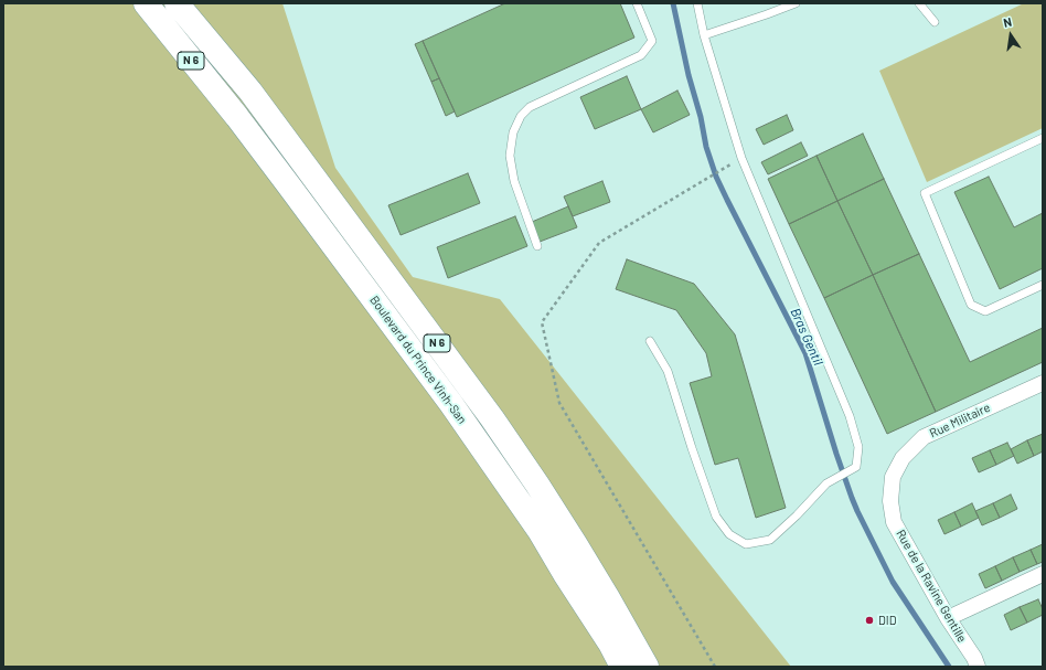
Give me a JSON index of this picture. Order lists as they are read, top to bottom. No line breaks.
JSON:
{"streets":{"main road":["N 6","Boulevard du Prince Vinh-San"],"street":["Rue Militaire","Rue de la Ravine Gentille"]},"crossings":[["Rue Militaire","Rue de la Ravine Gentille"]],"water":["Bras Gentil"],"places":["DID"],"north":"top"}
